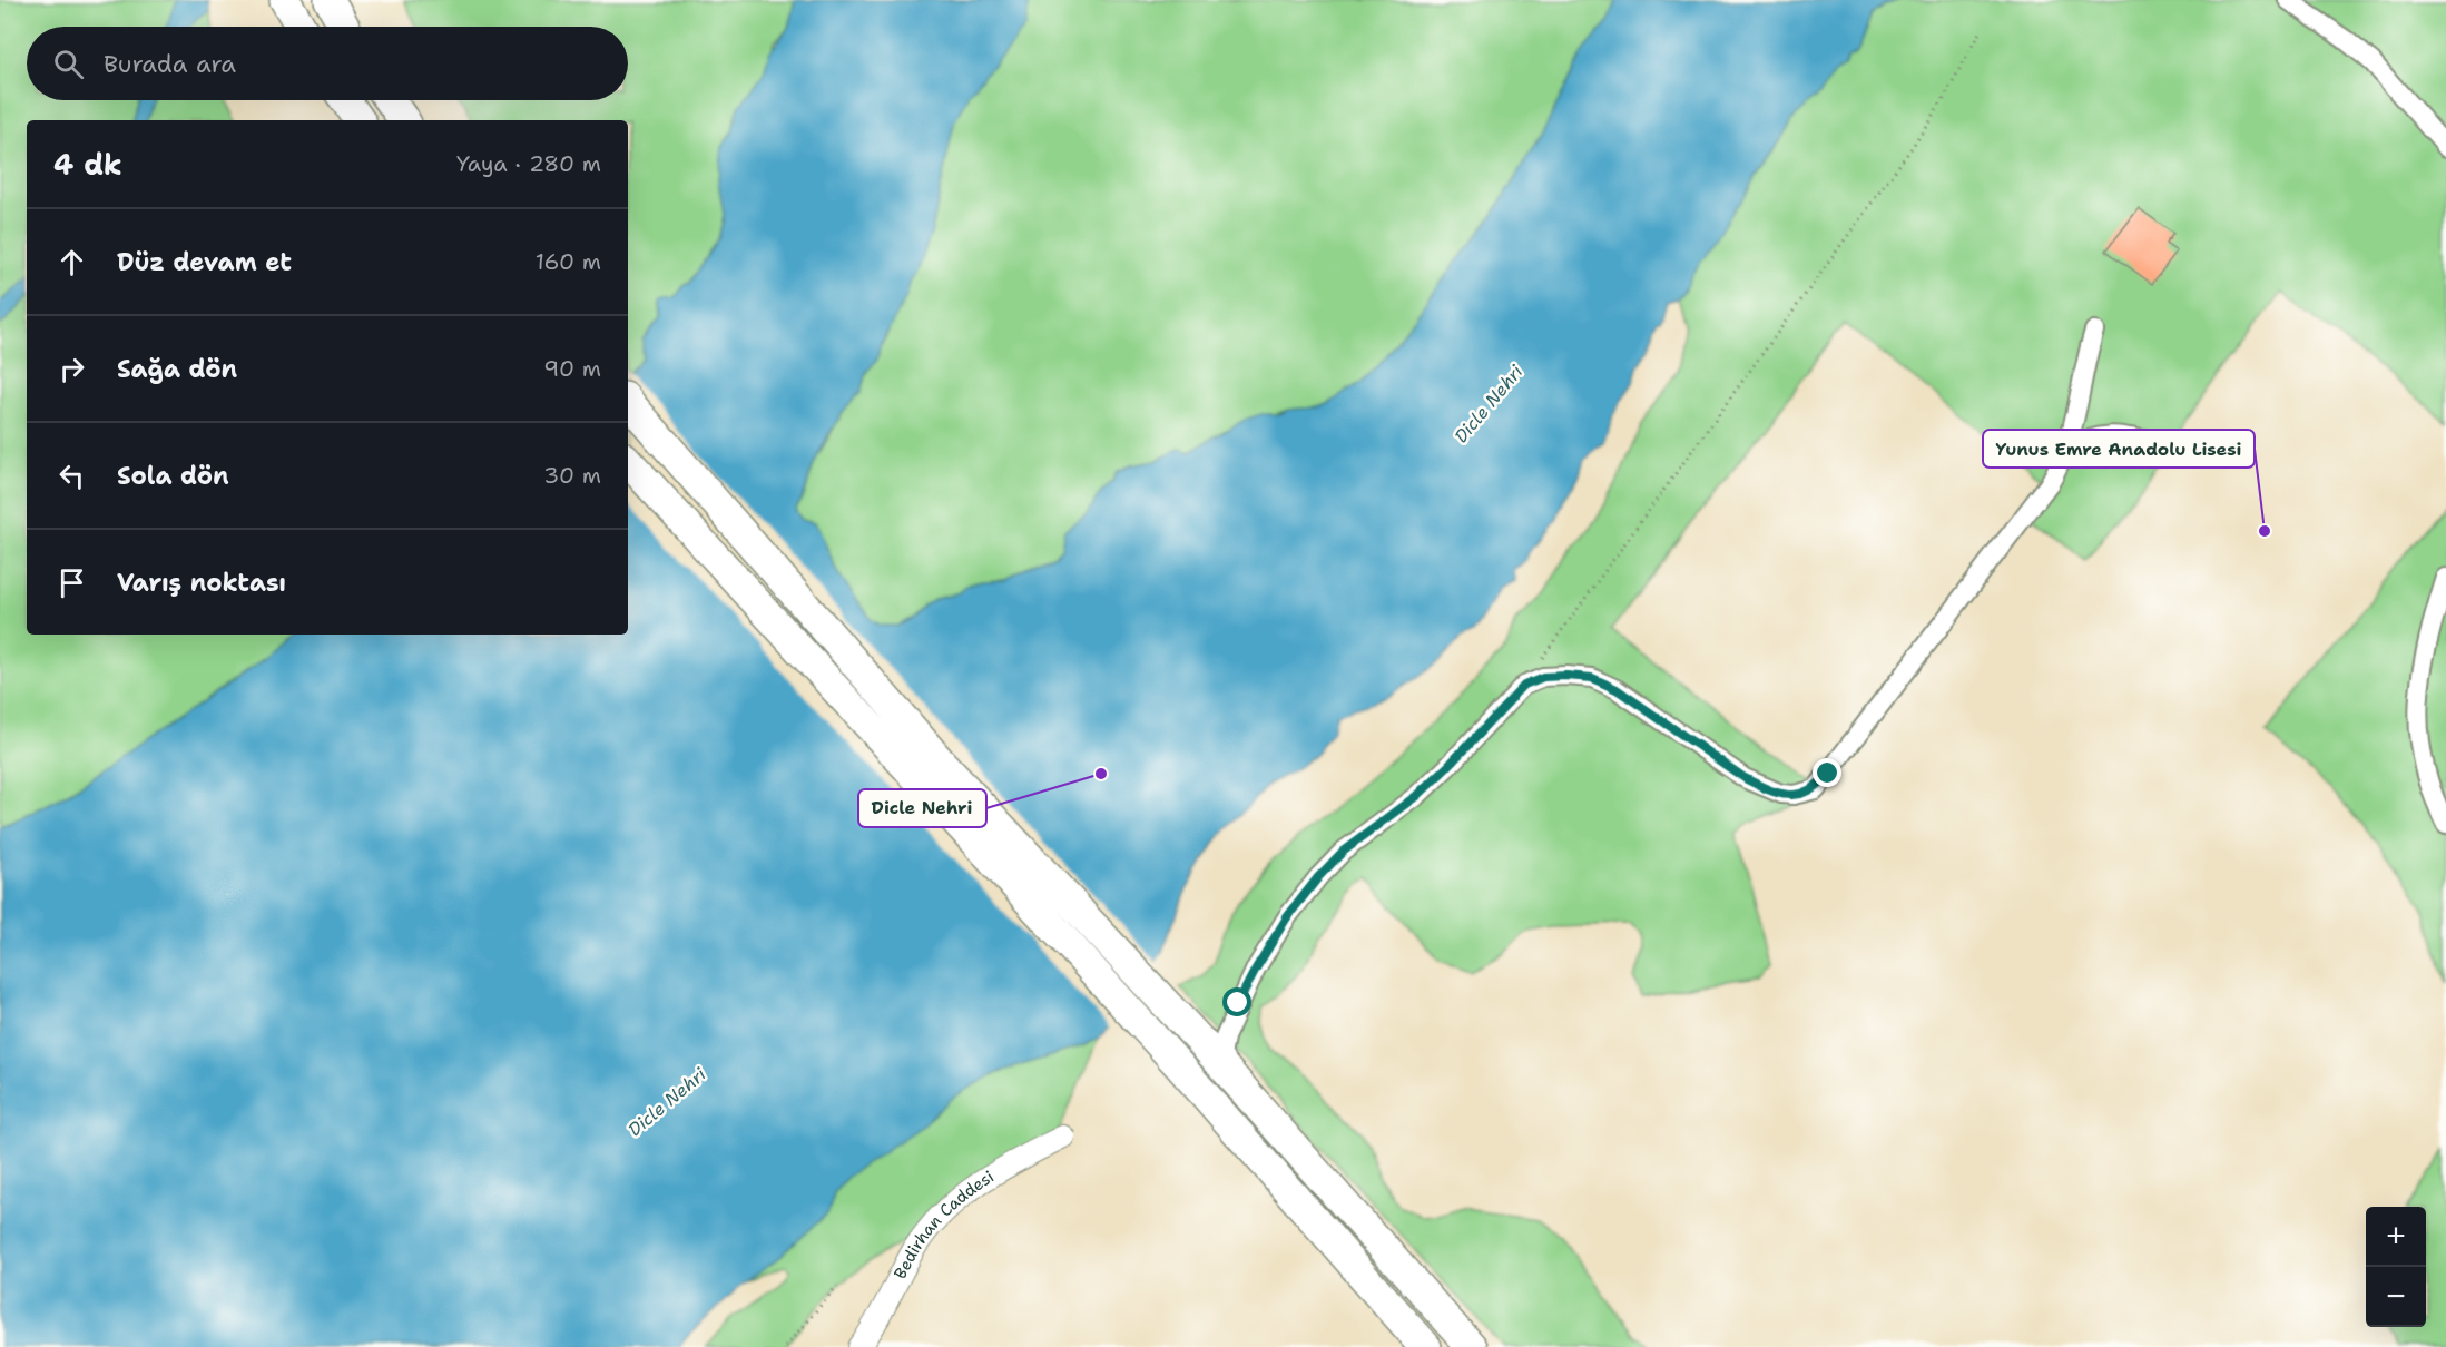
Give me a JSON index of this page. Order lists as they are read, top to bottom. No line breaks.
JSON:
{"streets":{"street":["Bedirhan Caddesi"]},"water":["Dicle Nehri"],"places":["Yunus Emre Anadolu Lisesi","Dicle Nehri"],"page":{"search":"Burada ara","heading":["4 dk","Yaya · 280 m"],"list":[["Düz devam et","160 m"],["Sağa dön","90 m"],["Sola dön","30 m"],"Varış noktası"],"map_buttons":["+","−"]}}
